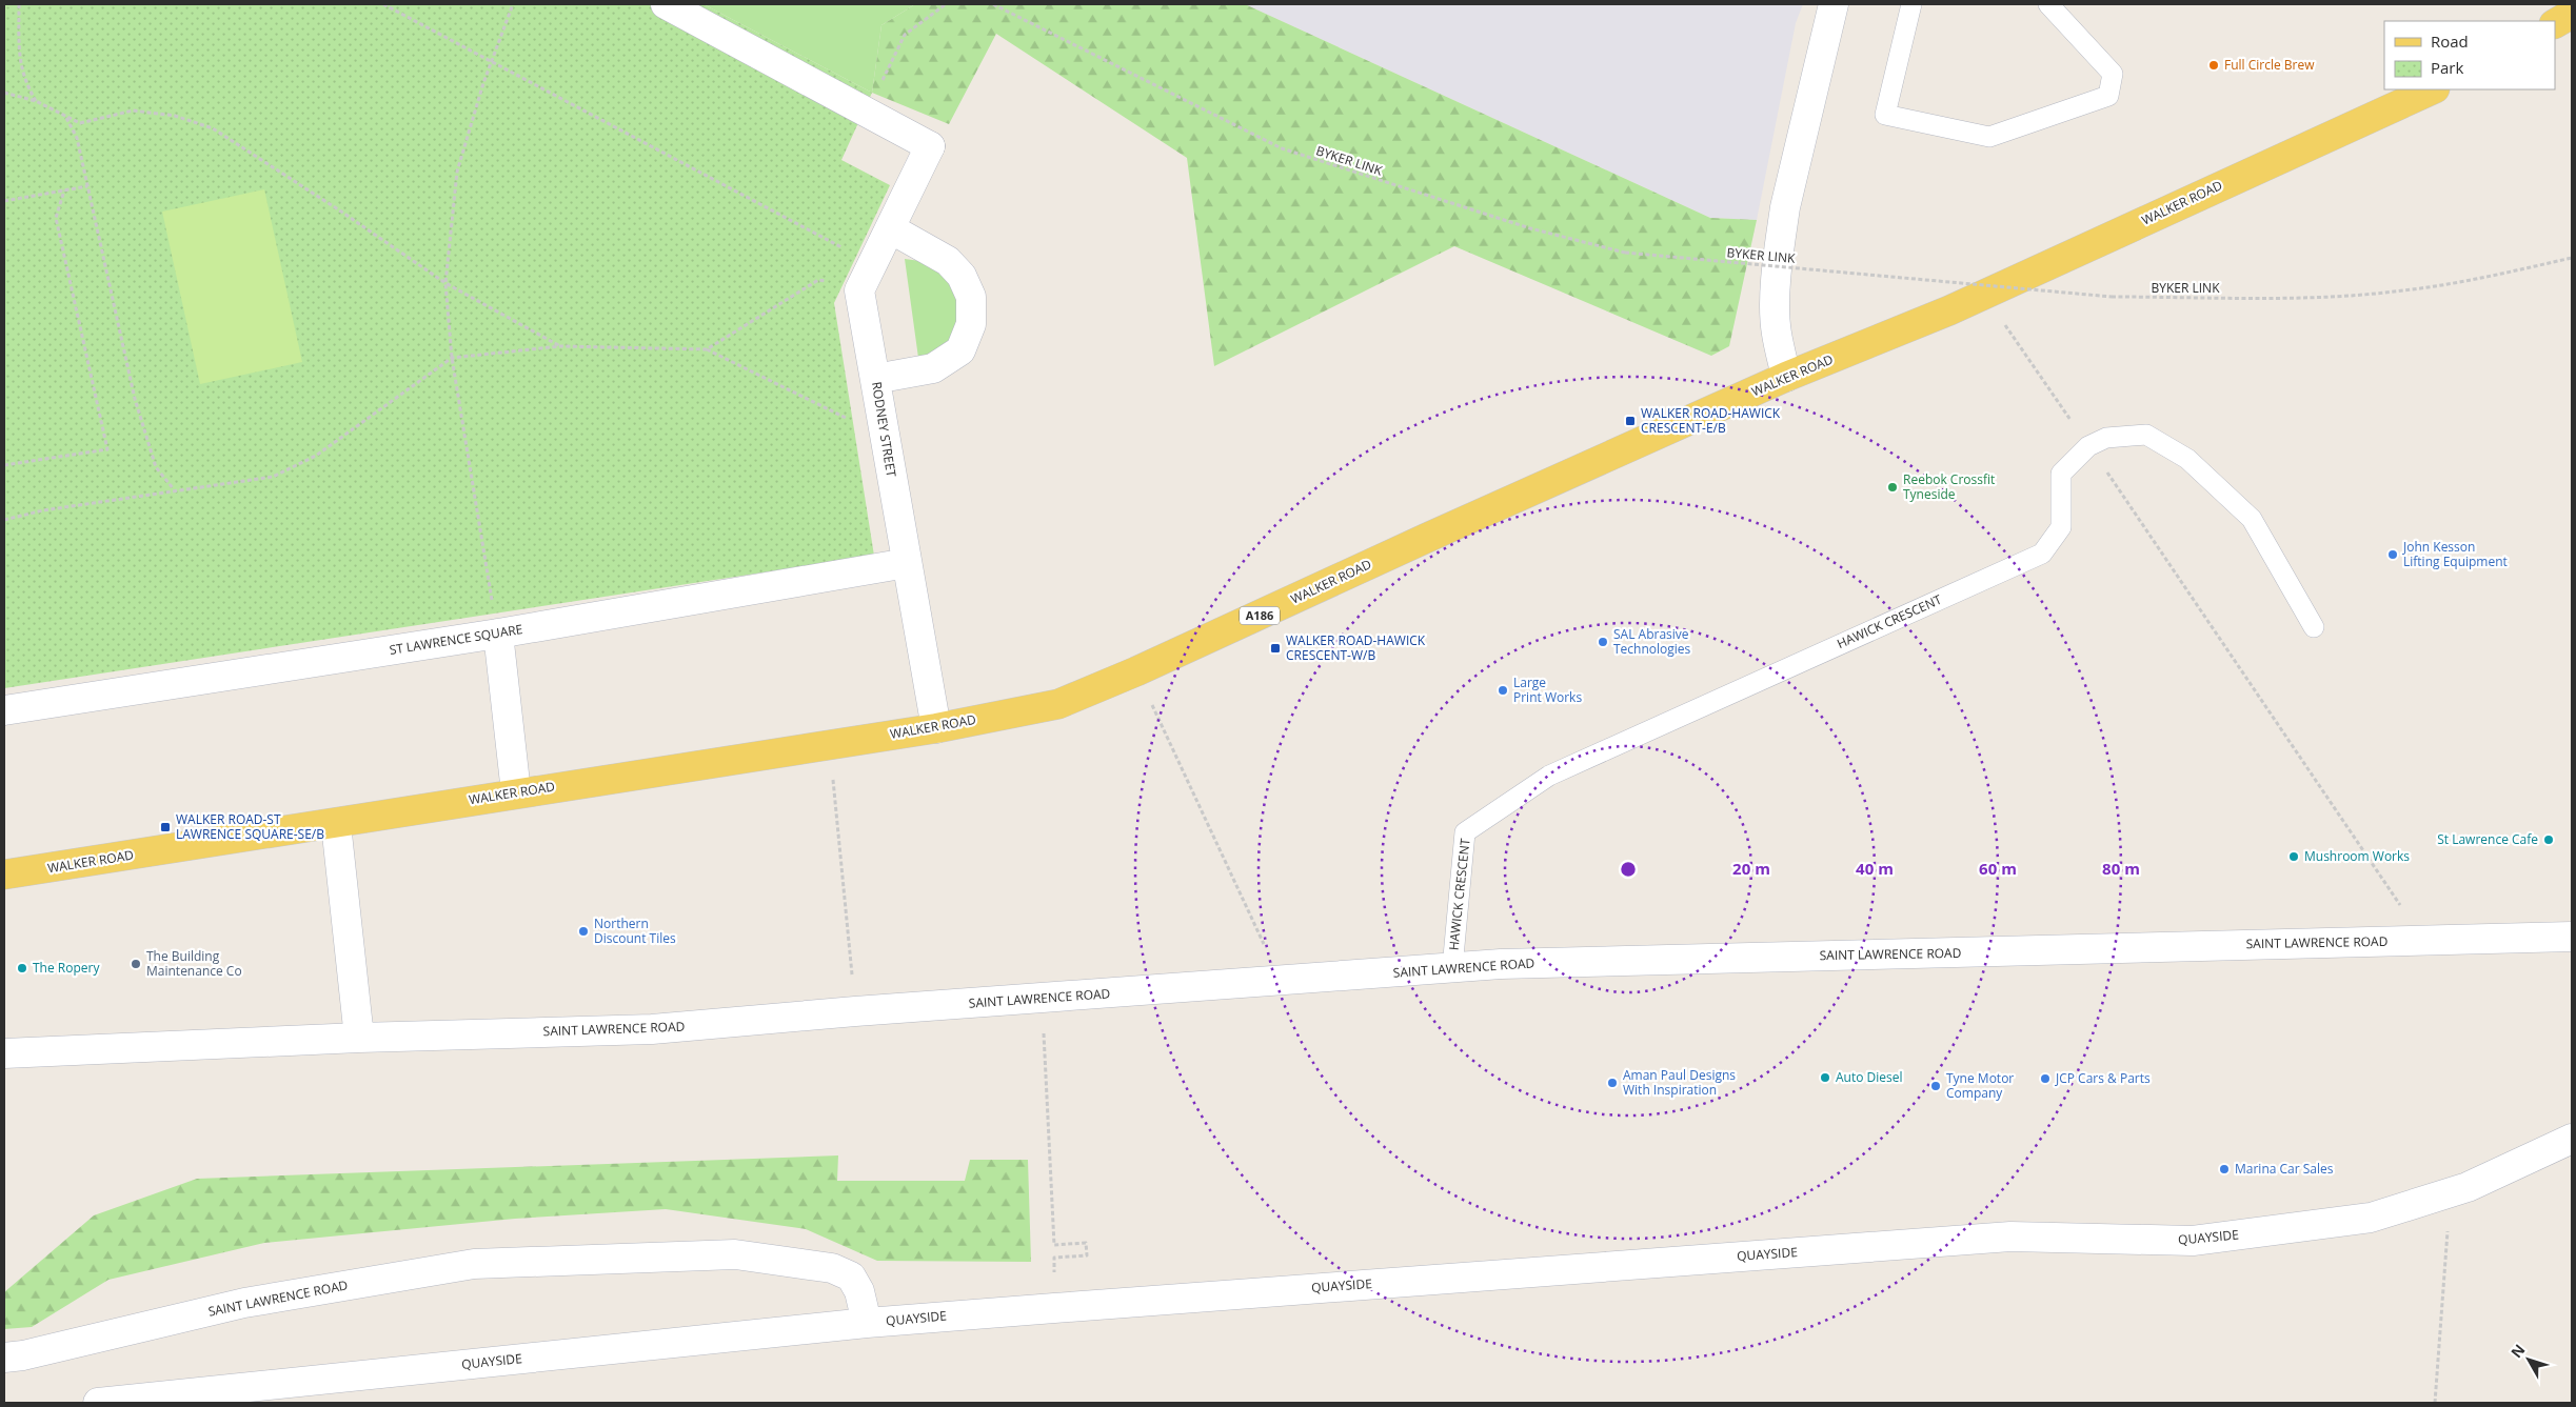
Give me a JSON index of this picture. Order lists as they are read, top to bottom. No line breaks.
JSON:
{"streets":{"main road":["WALKER ROAD","A186"],"street":["RODNEY STREET","ST LAWRENCE SQUARE","SAINT LAWRENCE ROAD","QUAYSIDE"],"lane":["HAWICK CRESCENT"],"path":["BYKER LINK"]},"crossings":[["WALKER ROAD","RODNEY STREET"],["RODNEY STREET","ST LAWRENCE SQUARE"],["HAWICK CRESCENT","SAINT LAWRENCE ROAD"],["SAINT LAWRENCE ROAD","QUAYSIDE"]],"places":{"other":["Full Circle Brew","Reebok Crossfit Tyneside","John Kesson Lifting Equipment","SAL Abrasive Technologies","Large Print Works","St Lawrence Cafe","Mushroom Works","Northern Discount Tiles","The Building Maintenance Co","The Ropery","Auto Diesel","JCP Cars & Parts","Aman Paul Designs With Inspiration","Tyne Motor Company","Marina Car Sales"],"transit":["WALKER ROAD-HAWICK CRESCENT-E/B","WALKER ROAD-HAWICK CRESCENT-W/B","WALKER ROAD-ST LAWRENCE SQUARE-SE/B"]},"legend":["Road","Park"],"north":"top left","rings":["20 m","40 m","60 m","80 m"]}
